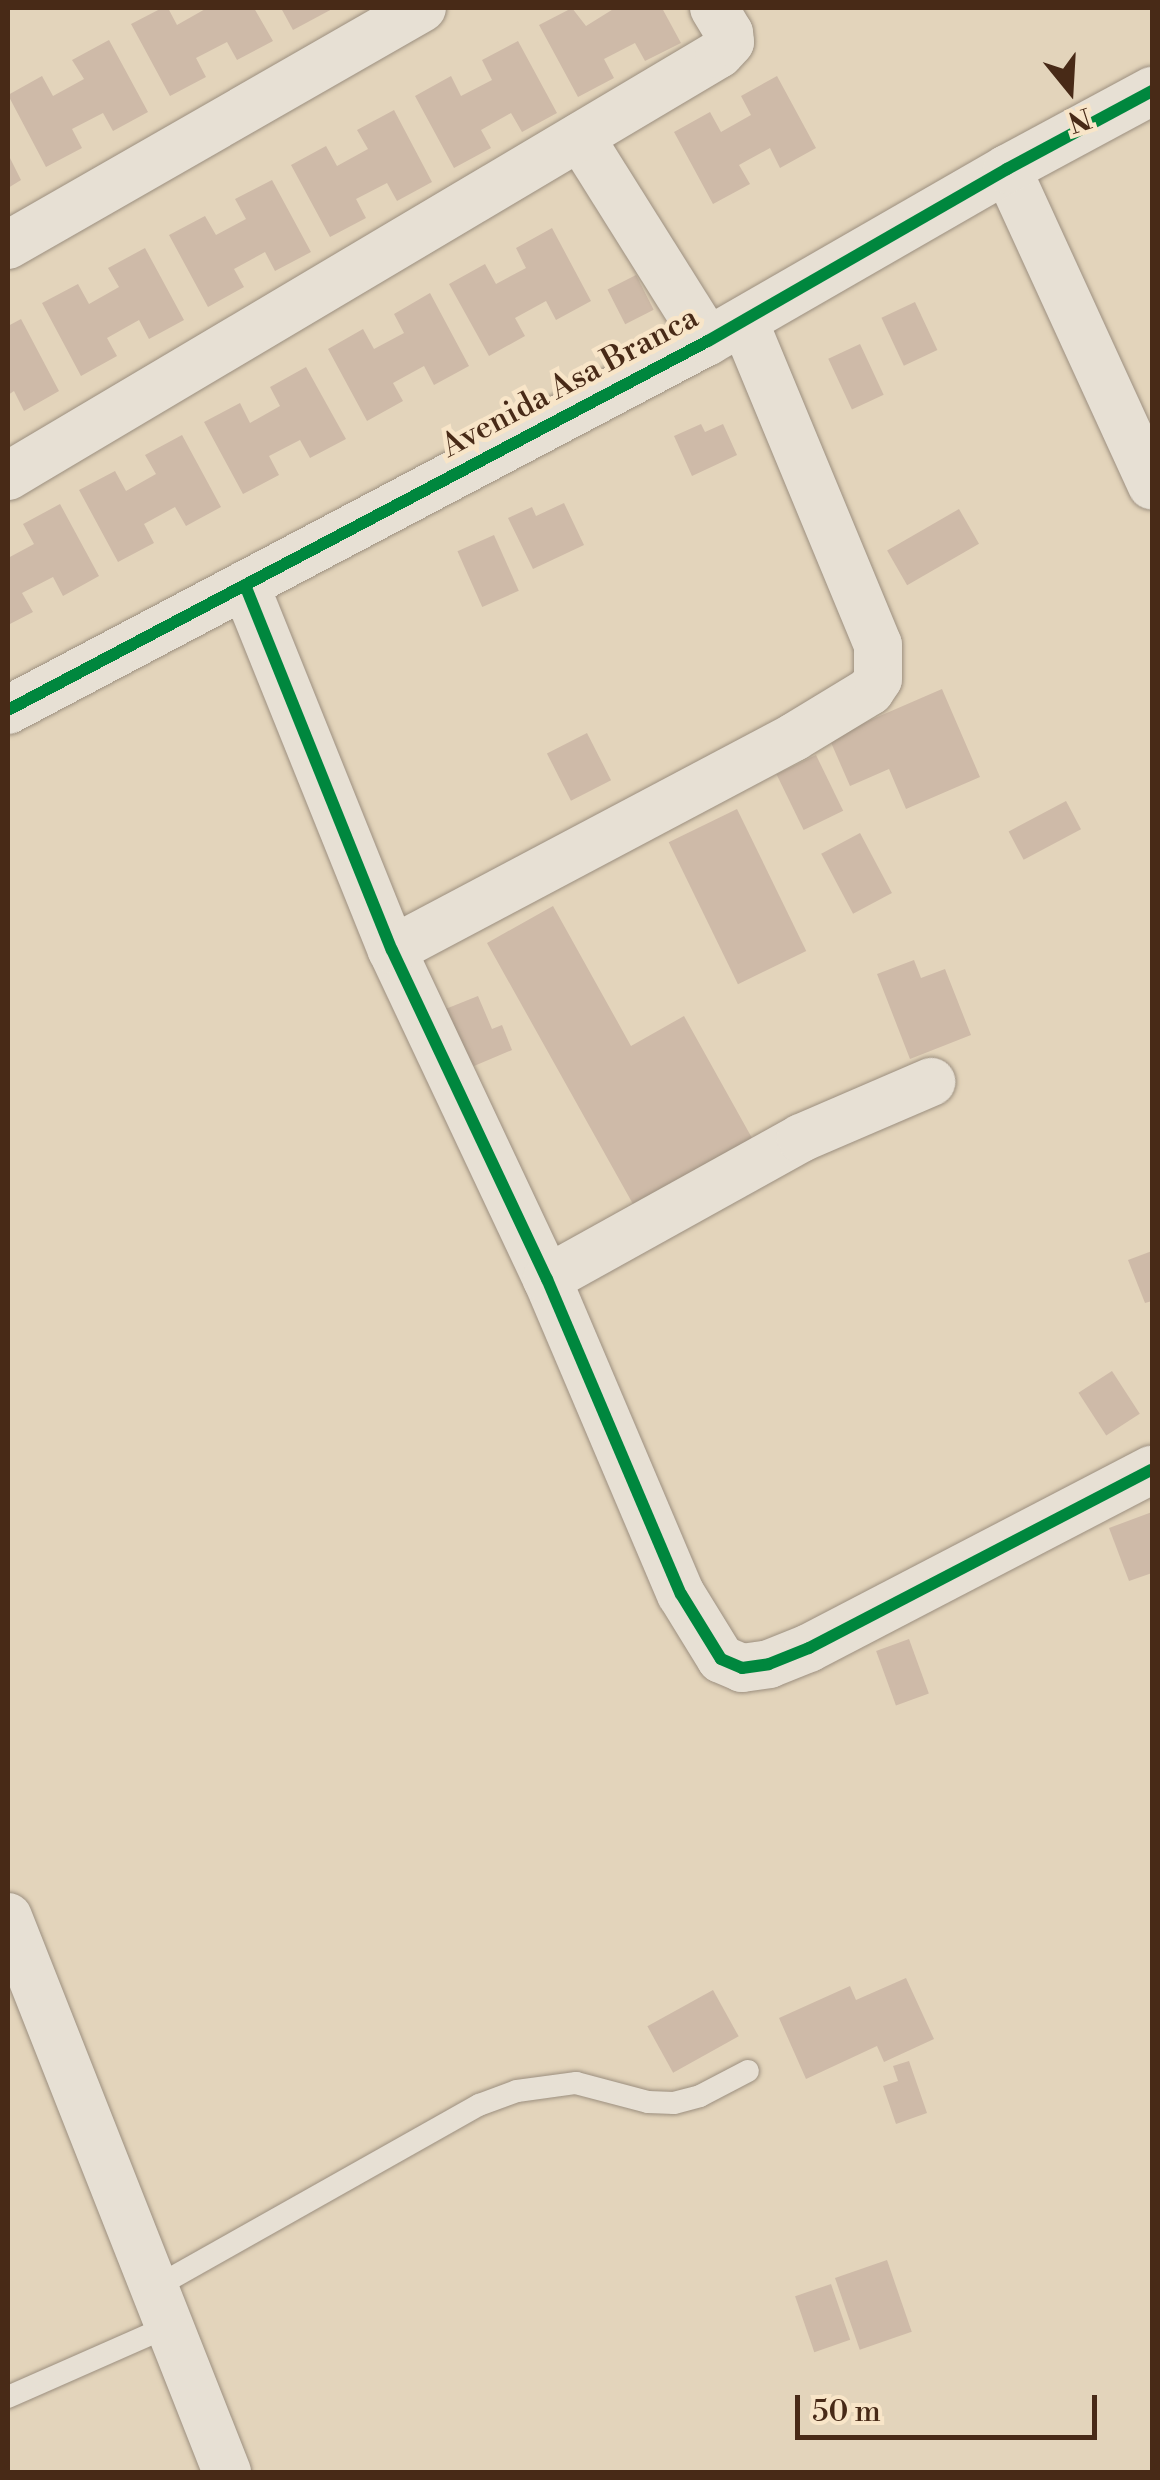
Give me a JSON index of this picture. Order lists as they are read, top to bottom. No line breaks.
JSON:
{"streets":{"street":["Avenida Asa Branca"]},"scale_bar":"50 m","north":"bottom"}
